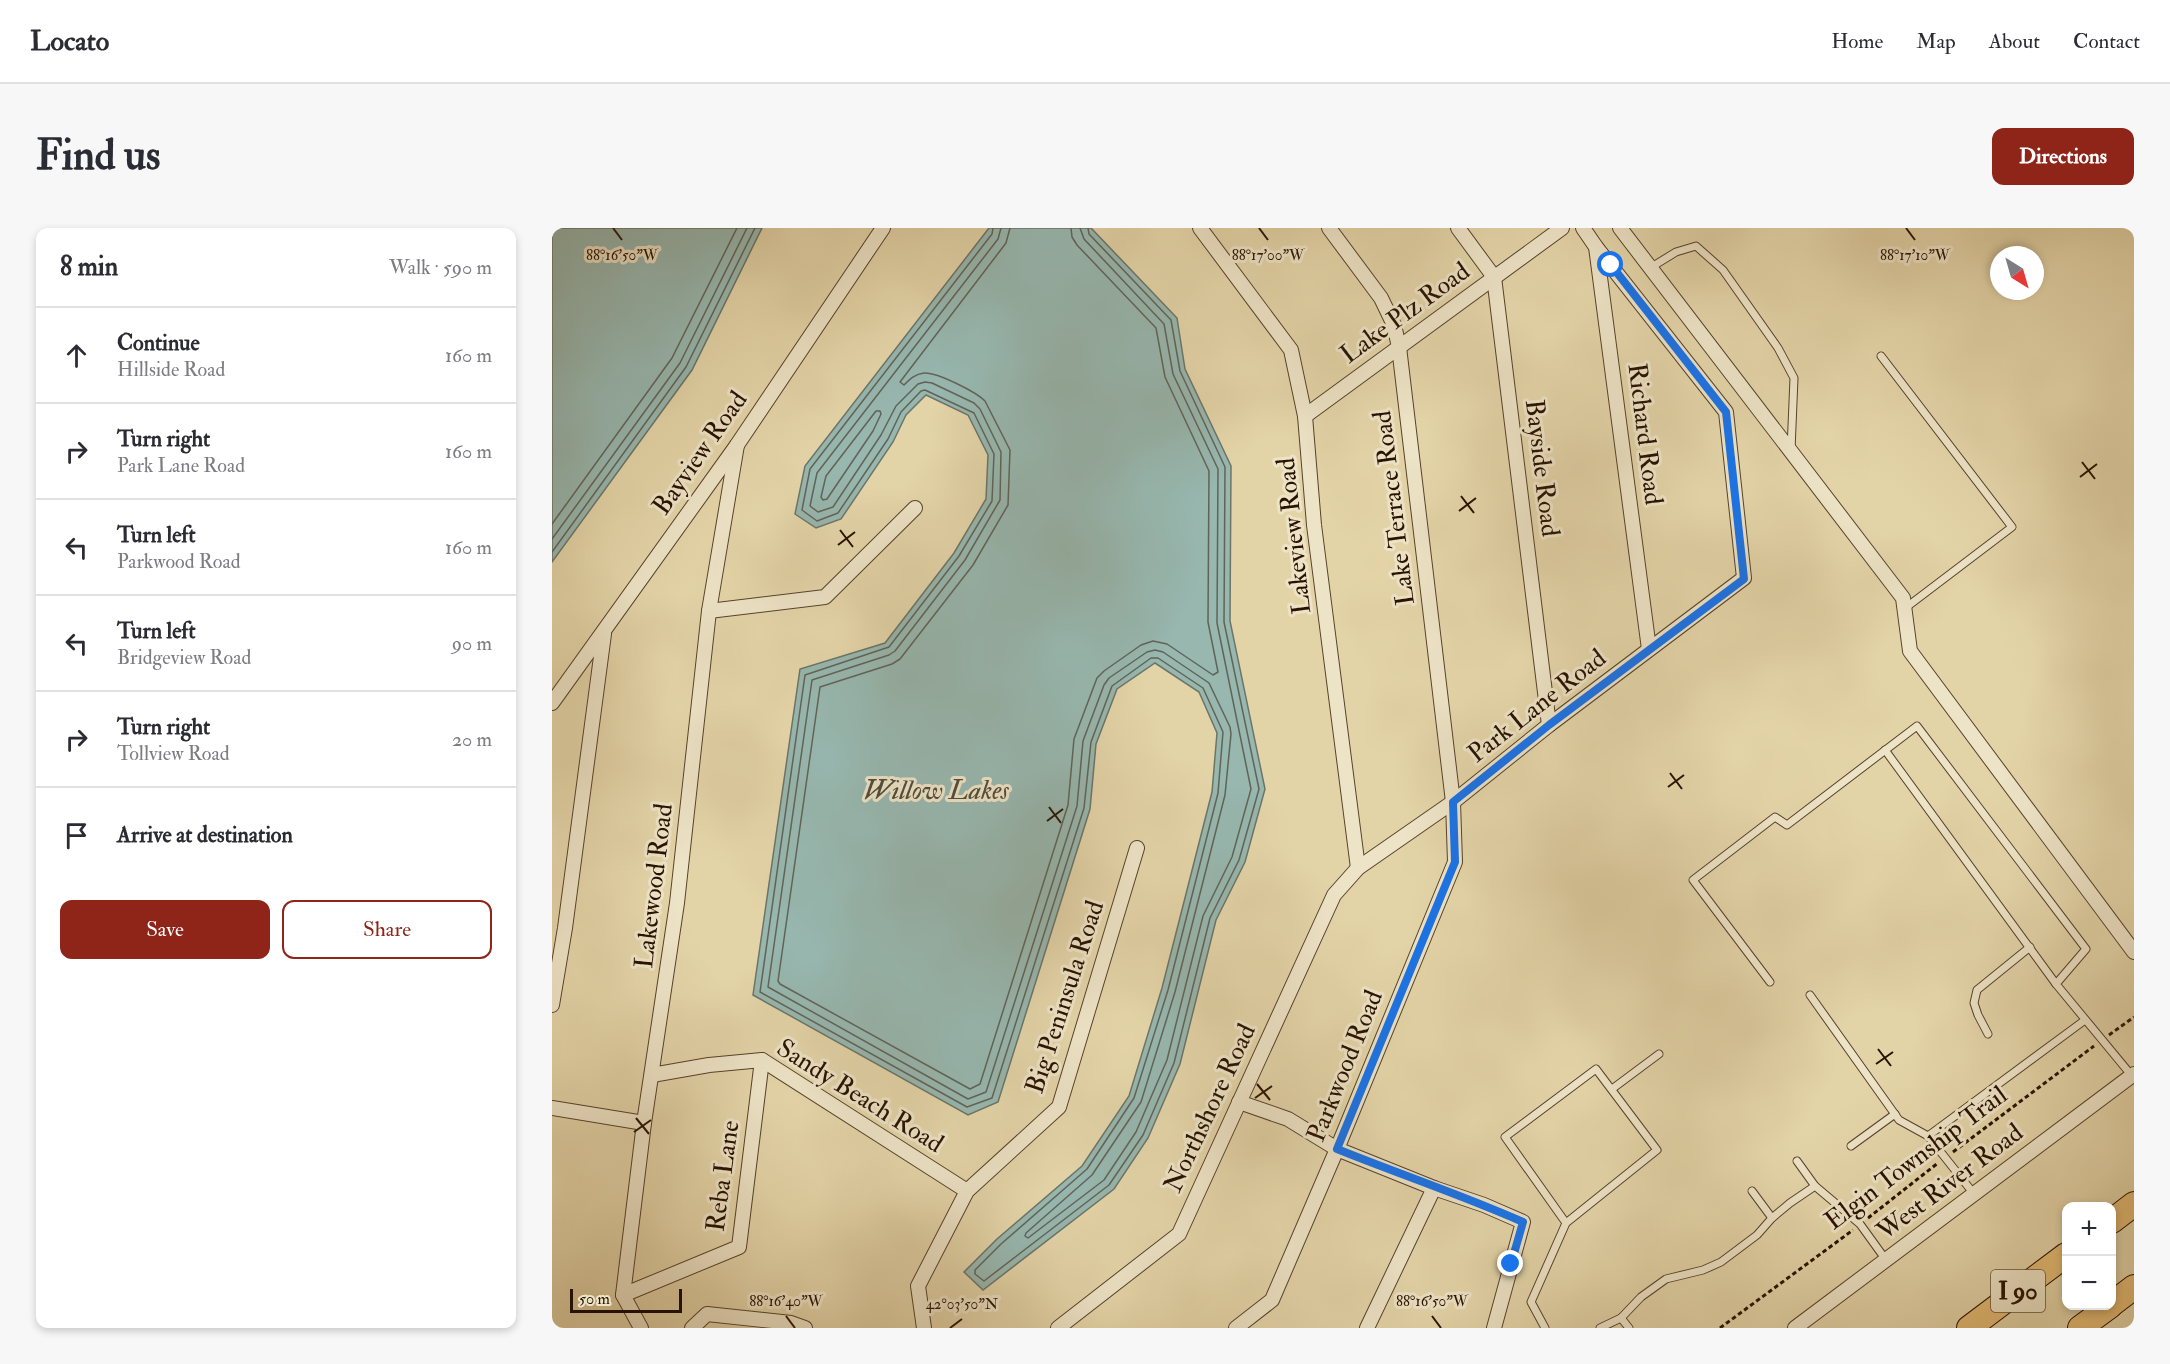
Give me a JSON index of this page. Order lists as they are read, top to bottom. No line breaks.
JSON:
{"streets":{"highway":["I 90"],"street":["Lake Plz Road","Richard Road","Bayview Road","Bayside Road","Lake Terrace Road","Lakeview Road","Park Lane Road","Lakewood Road","Big Peninsula Road","Parkwood Road","Sandy Beach Road","Northshore Road","Reba Lane","West River Road"],"path":["Elgin Township Trail"]},"crossings":[["Lake Plz Road","Bayside Road"],["Lake Plz Road","Lake Terrace Road"],["Lake Plz Road","Lakeview Road"],["Richard Road","Park Lane Road"],["Bayview Road","Lakewood Road"],["Bayside Road","Park Lane Road"],["Lake Terrace Road","Park Lane Road"],["Lake Terrace Road","Parkwood Road"],["Lakeview Road","Park Lane Road"],["Lakeview Road","Northshore Road"],["Park Lane Road","Parkwood Road"],["Park Lane Road","Northshore Road"],["Lakewood Road","Sandy Beach Road"],["Lakewood Road","Reba Lane"],["Big Peninsula Road","Sandy Beach Road"],["Sandy Beach Road","Reba Lane"]],"water":["Willow Lakes"],"scale_bar":"50 m","north":"bottom right","page":{"header":"Locato","nav":["Home","Map","About","Contact"],"buttons":["Directions",["Save","Share"]],"title":"Find us","heading":["8 min","Walk · 590 m"],"list":[["Continue","Hillside Road","160 m"],["Turn right","Park Lane Road","160 m"],["Turn left","Parkwood Road","160 m"],["Turn left","Bridgeview Road","90 m"],["Turn right","Tollview Road","20 m"],"Arrive at destination"],"map_buttons":["+","−"],"scale":"50 m"},"coordinates":["88°16'50\"W","88°17'00\"W","88°17'10\"W","88°16'40\"W","42°03'50\"N"]}
